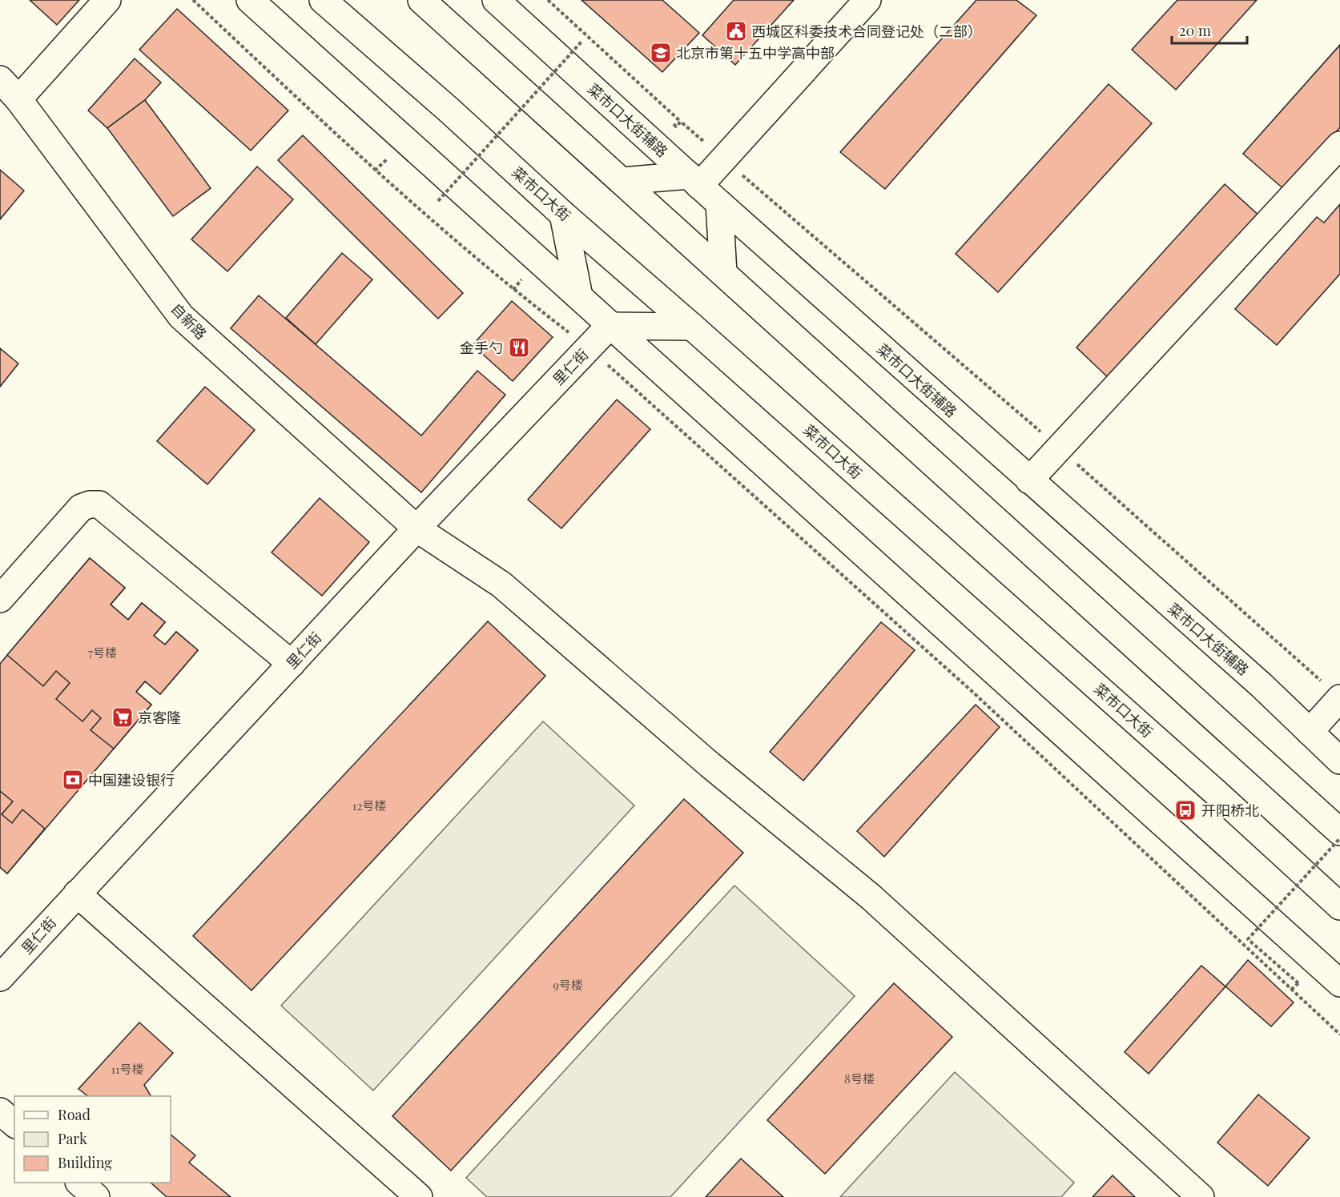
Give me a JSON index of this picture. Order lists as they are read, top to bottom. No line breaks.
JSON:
{"streets":{"street":["菜市口大街辅路","菜市口大街","自新路","里仁街"]},"crossings":[["自新路","里仁街"]],"places":{"public building":["西城区科委技术合同登记处（二部）"],"school or university":["北京市第十五中学高中部"],"restaurant":["金手勺"],"supermarket":["京客隆"],"bank":["中国建设银行"],"bus stop":["开阳桥北"]},"house_numbers":["7号楼","12号楼","9号楼","11号楼","8号楼"],"legend":["Road","Park","Building"],"scale_bar":"20 m"}
